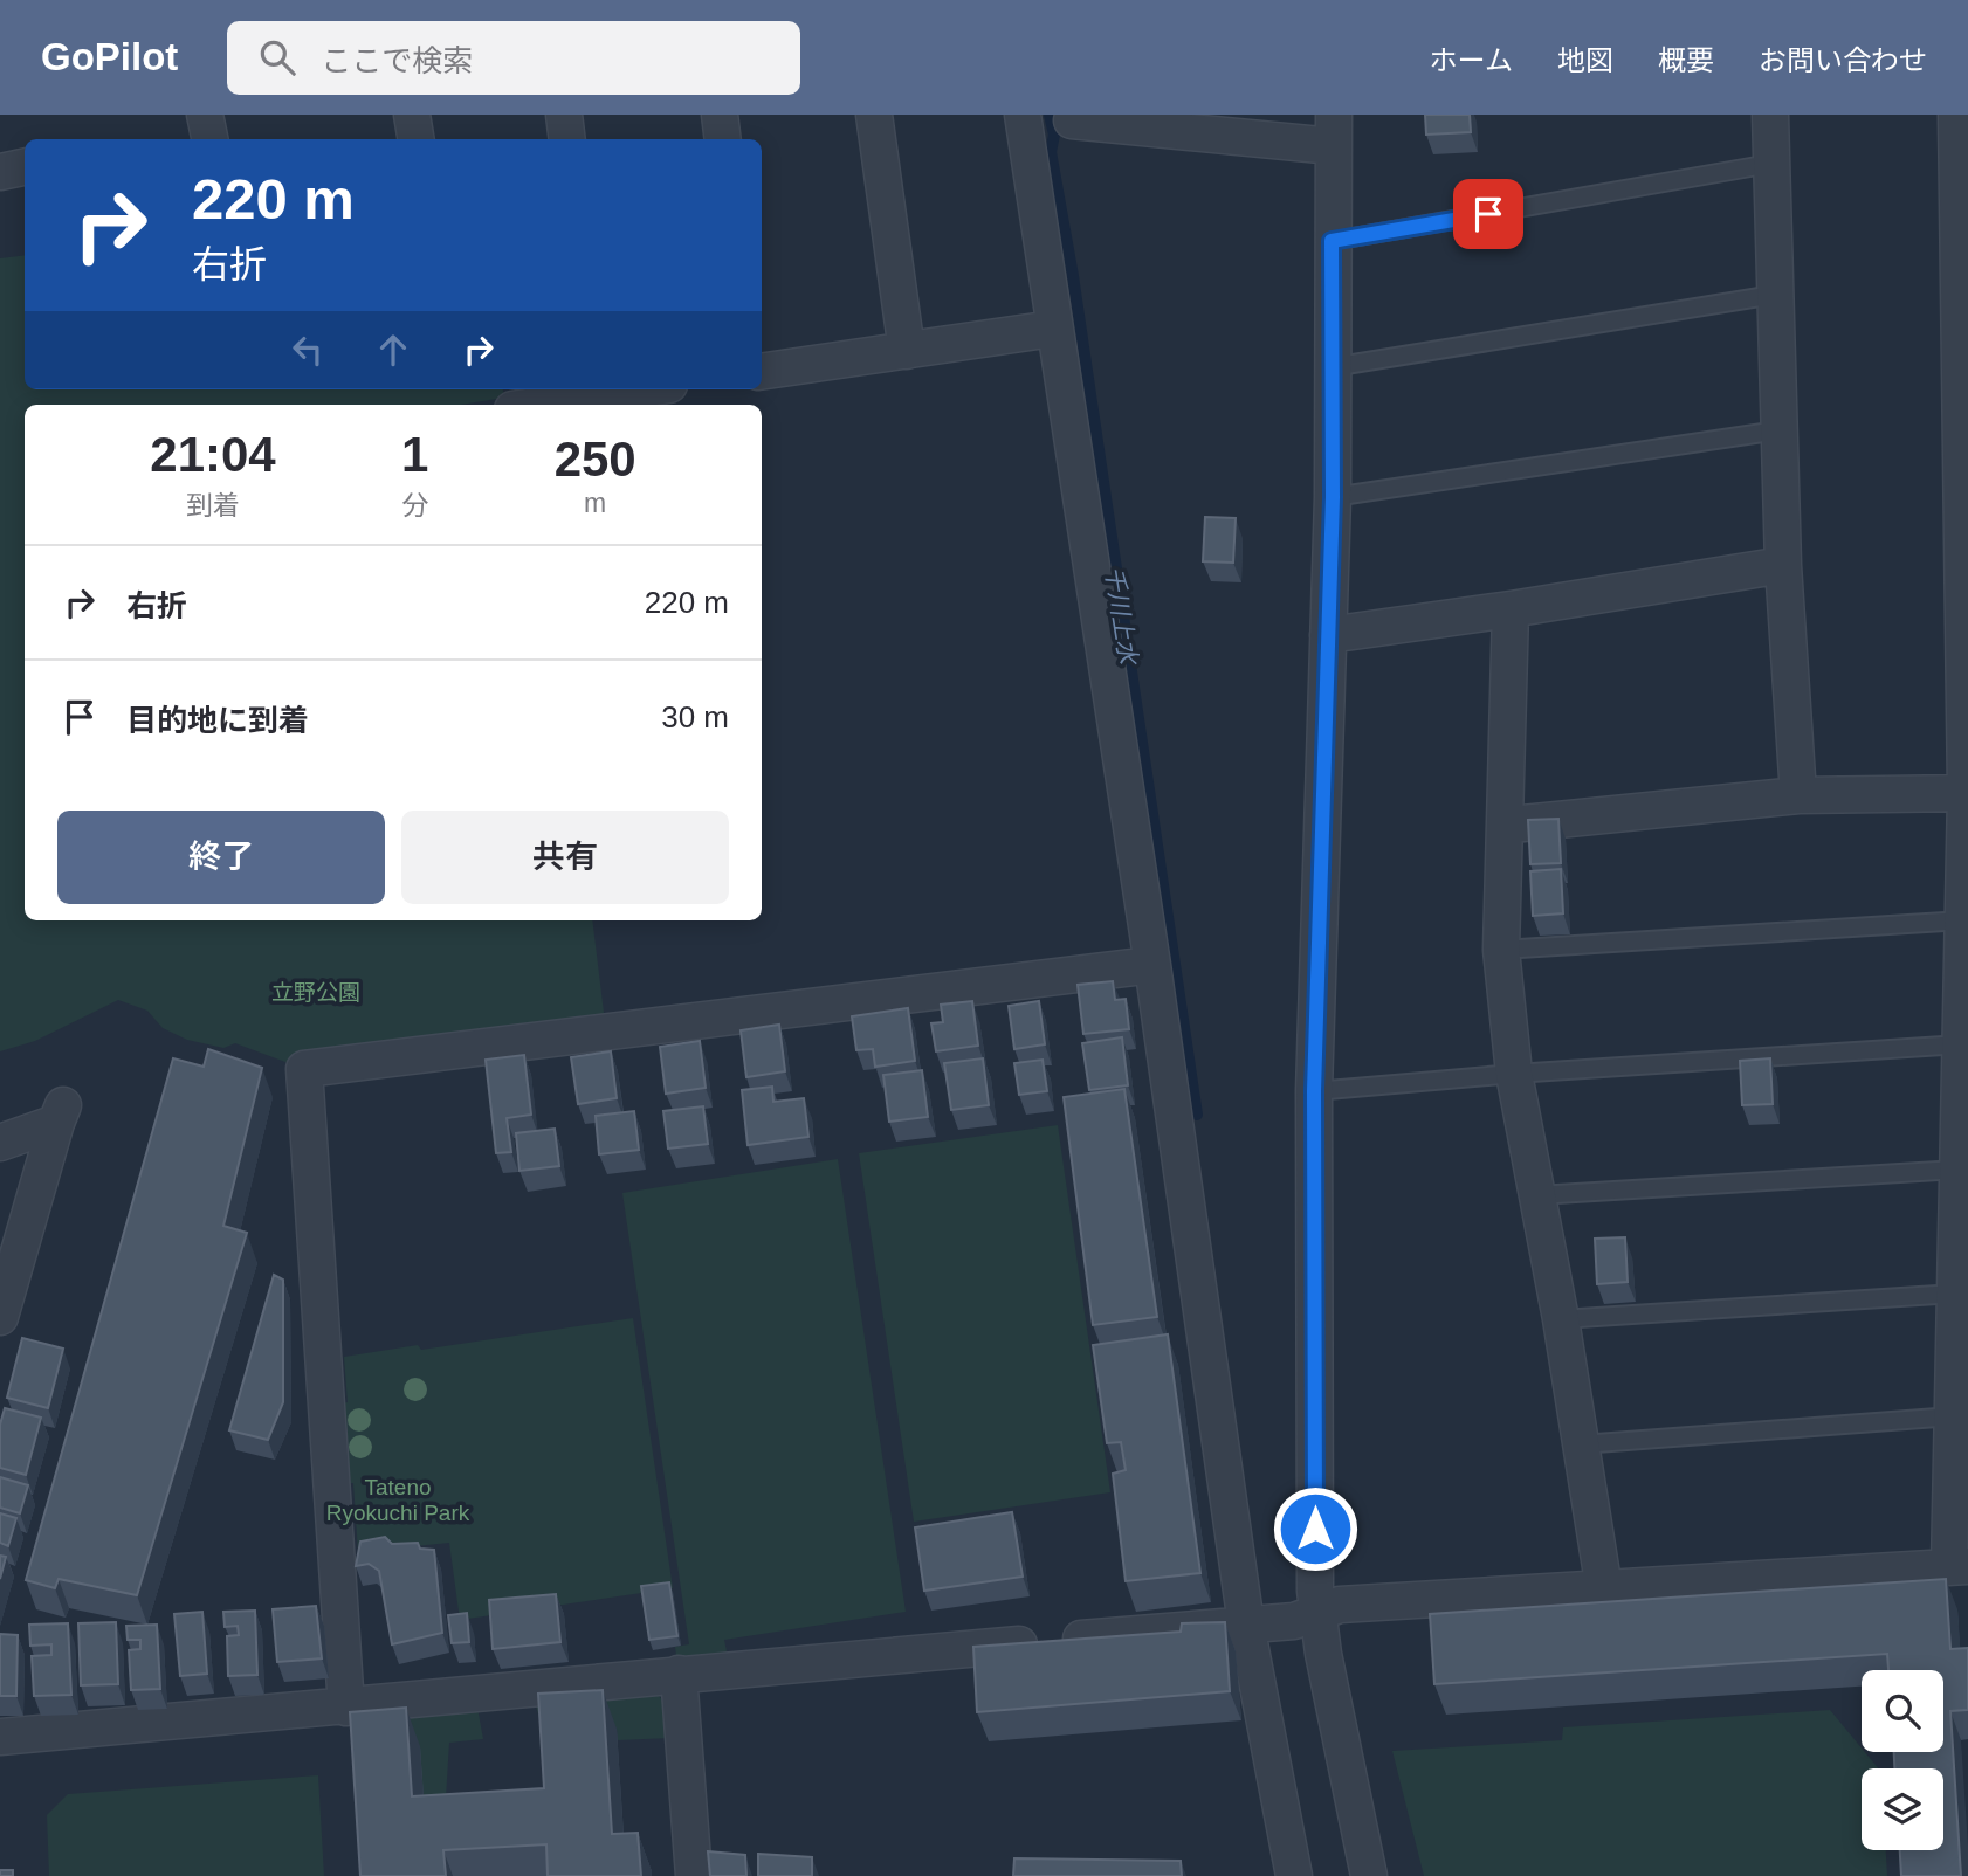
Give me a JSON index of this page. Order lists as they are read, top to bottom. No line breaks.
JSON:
{"water":["千川上水"],"parks":["立野公園","Tateno Ryokuchi Park"],"page":{"header":"GoPilot","search":"ここで検索","nav":["ホーム","地図","概要","お問い合わせ"],"turn":["220 m","右折"],"eta":["21:04","到着","1","分","250","m"],"list":[{"name":"右折","value":"220 m"},{"name":"目的地に到着","value":"30 m"}],"buttons":["終了","共有"]}}
